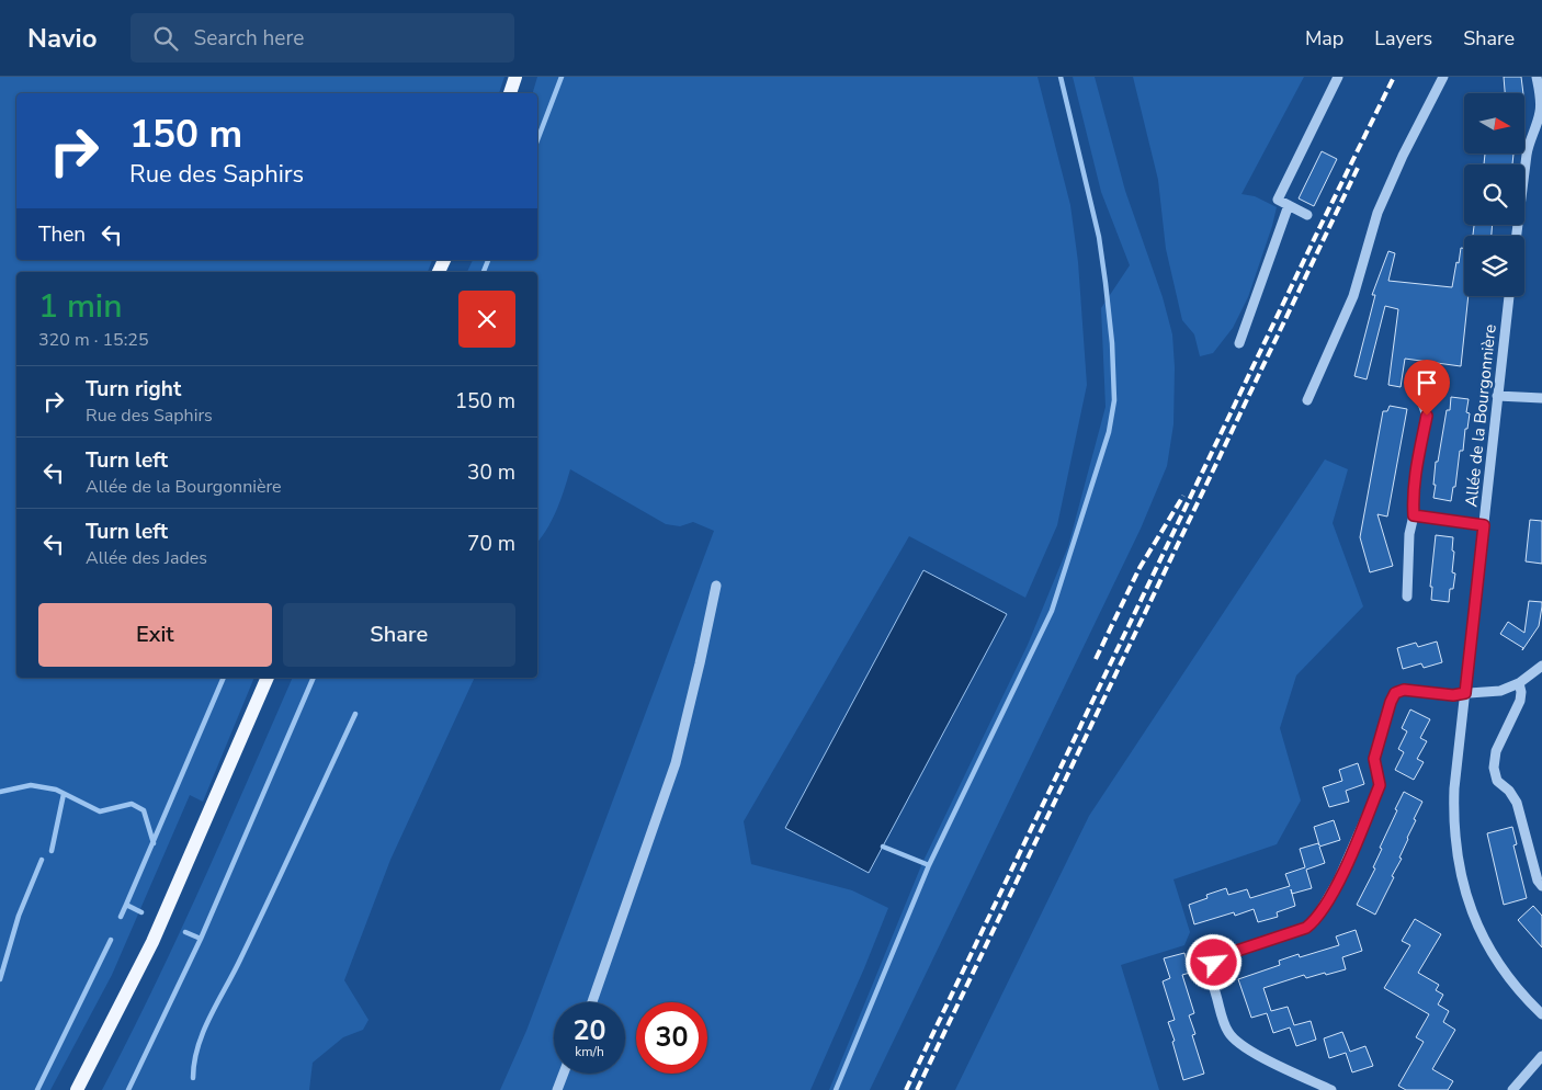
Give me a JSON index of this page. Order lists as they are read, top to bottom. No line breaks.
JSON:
{"streets":{"street":["Allée de la Bourgonnière"]},"north":"right","page":{"header":"Navio","search":"Search here","nav":["Map","Layers","Share"],"turn":["150 m","Rue des Saphirs"],"then":"Then","heading":["1 min","320 m · 15:25"],"list":[{"name":"Turn right","note":"Rue des Saphirs","value":"150 m"},{"name":"Turn left","note":"Allée de la Bourgonnière","value":"30 m"},{"name":"Turn left","note":"Allée des Jades","value":"70 m"}],"buttons":["Exit","Share"],"speed":"20 km/h","limit":"30"}}
